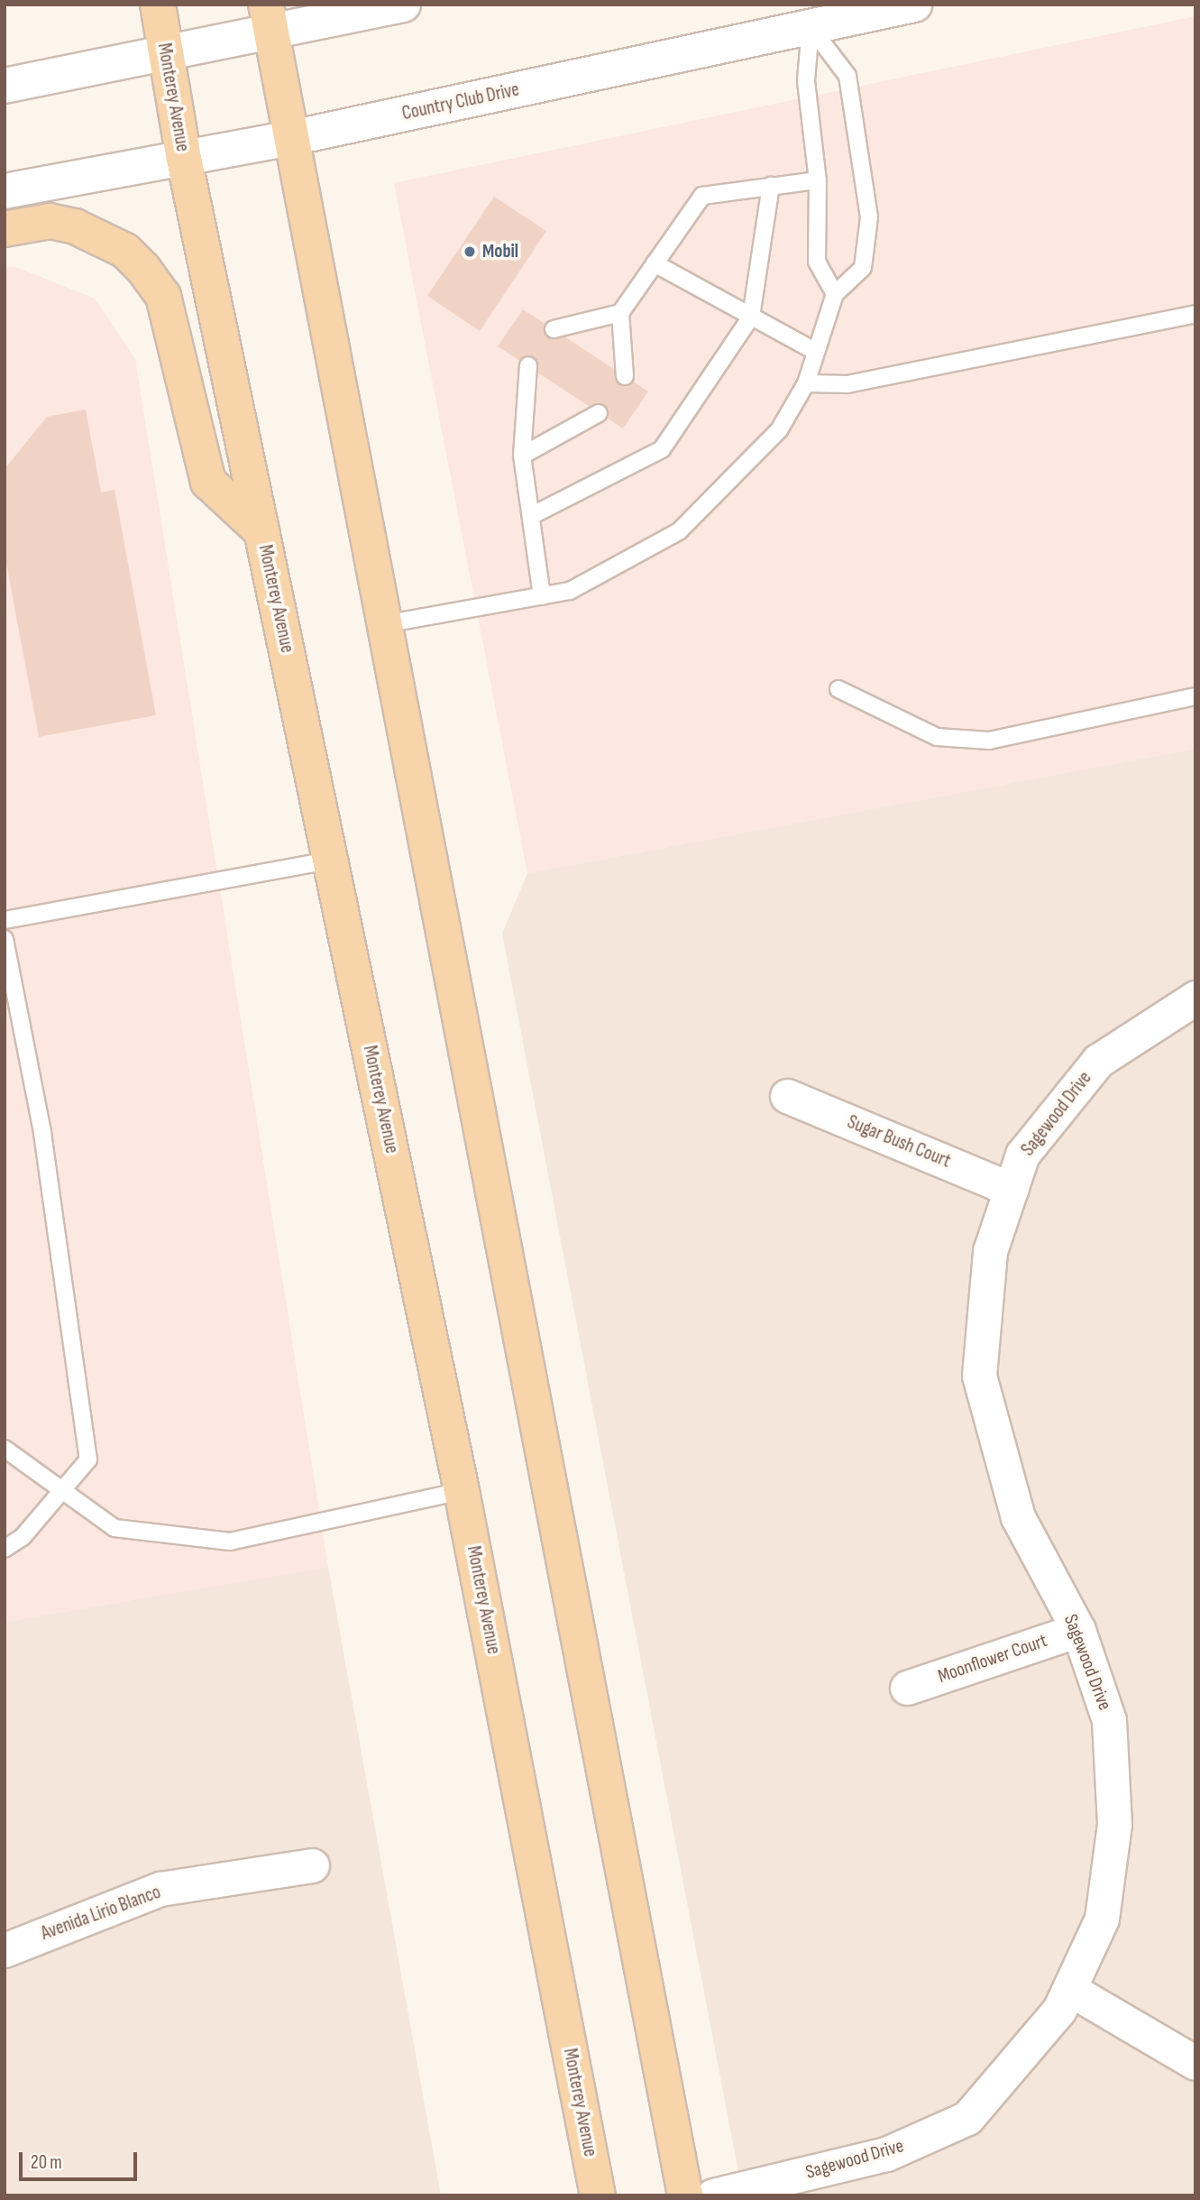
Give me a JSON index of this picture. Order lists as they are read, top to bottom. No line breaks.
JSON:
{"streets":{"main road":["Monterey Avenue","Country Club Drive"],"street":["Sagewood Drive","Sugar Bush Court","Moonflower Court","Avenida Lirio Blanco"]},"crossings":[["Monterey Avenue","Country Club Drive"],["Sagewood Drive","Sugar Bush Court"],["Sagewood Drive","Moonflower Court"]],"places":["Mobil"],"scale_bar":"20 m"}
